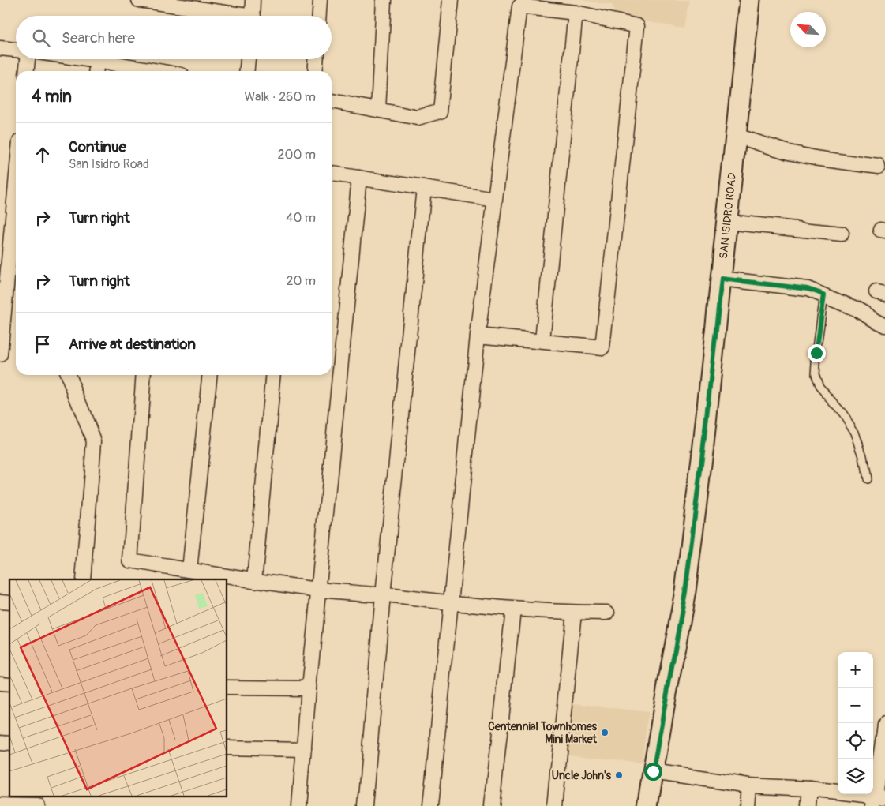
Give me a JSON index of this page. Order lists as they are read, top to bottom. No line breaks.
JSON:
{"streets":{"street":["SAN ISIDRO ROAD"]},"places":["Centennial Townhomes Mini Market","Uncle John's"],"north":"top left","page":{"search":"Search here","heading":["4 min","Walk · 260 m"],"list":[["Continue","San Isidro Road","200 m"],["Turn right","40 m"],["Turn right","20 m"],"Arrive at destination"],"map_buttons":["+","−"]}}
